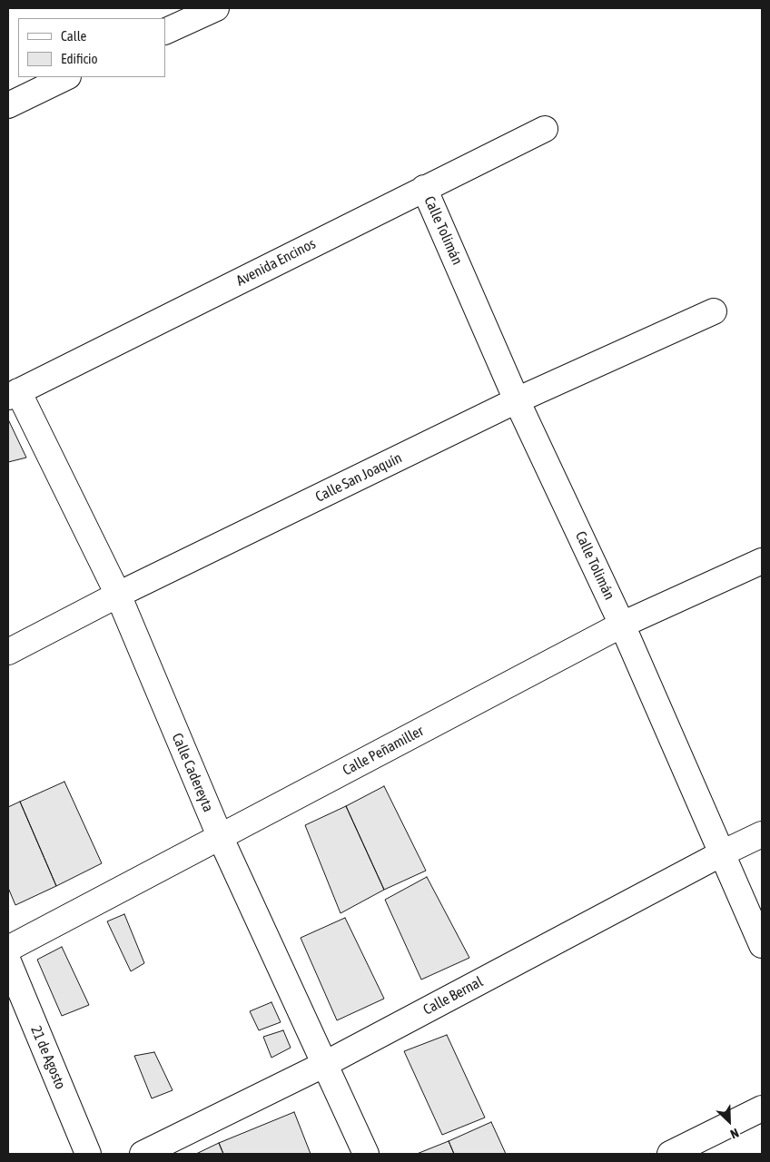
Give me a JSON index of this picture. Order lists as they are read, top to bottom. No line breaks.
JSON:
{"streets":{"street":["Calle Tolimán","Avenida Encinos","Calle San Joaquín","Calle Peñamiller","Calle Cadereyta","Calle Bernal","21 de Agosto"]},"crossings":[["Calle Tolimán","Avenida Encinos"],["Calle Tolimán","Calle San Joaquín"],["Calle Tolimán","Calle Peñamiller"],["Calle Tolimán","Calle Bernal"],["Avenida Encinos","Calle Cadereyta"],["Calle San Joaquín","Calle Cadereyta"],["Calle Peñamiller","Calle Cadereyta"],["Calle Cadereyta","Calle Bernal"]],"legend":["Calle","Edificio"],"north":"bottom right"}
